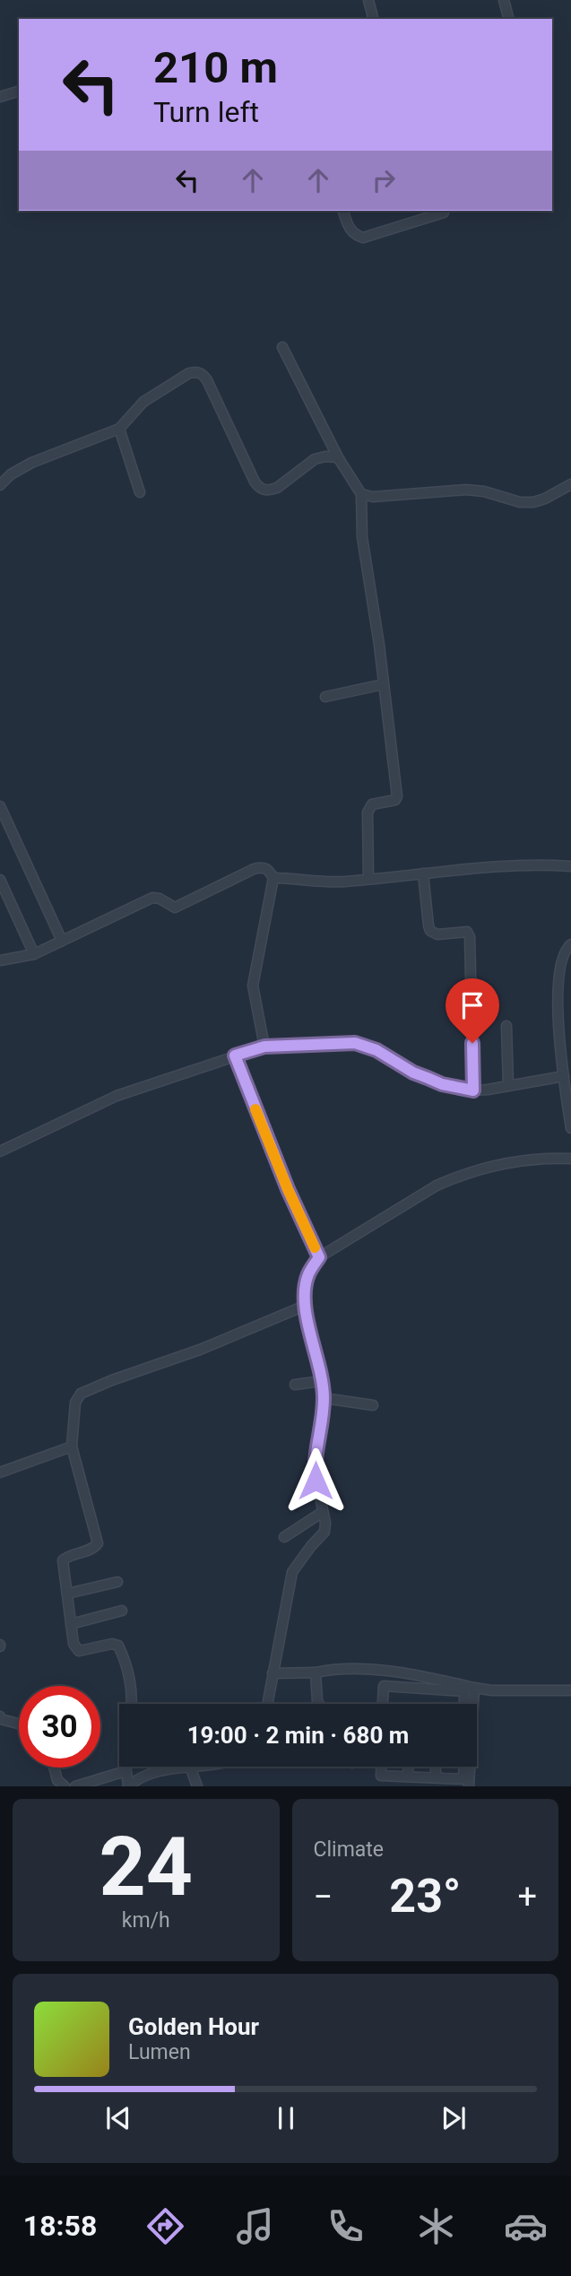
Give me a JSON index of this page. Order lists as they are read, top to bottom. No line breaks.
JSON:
{"page":{"turn":["210 m","Turn left"],"limit":"30","trip":"19:00 · 2 min · 680 m","tile":[["24","km/h"],"Climate"],"heat":["−","23°","+"],"song":["Golden Hour","Lumen"],"tabs":"18:58"}}
